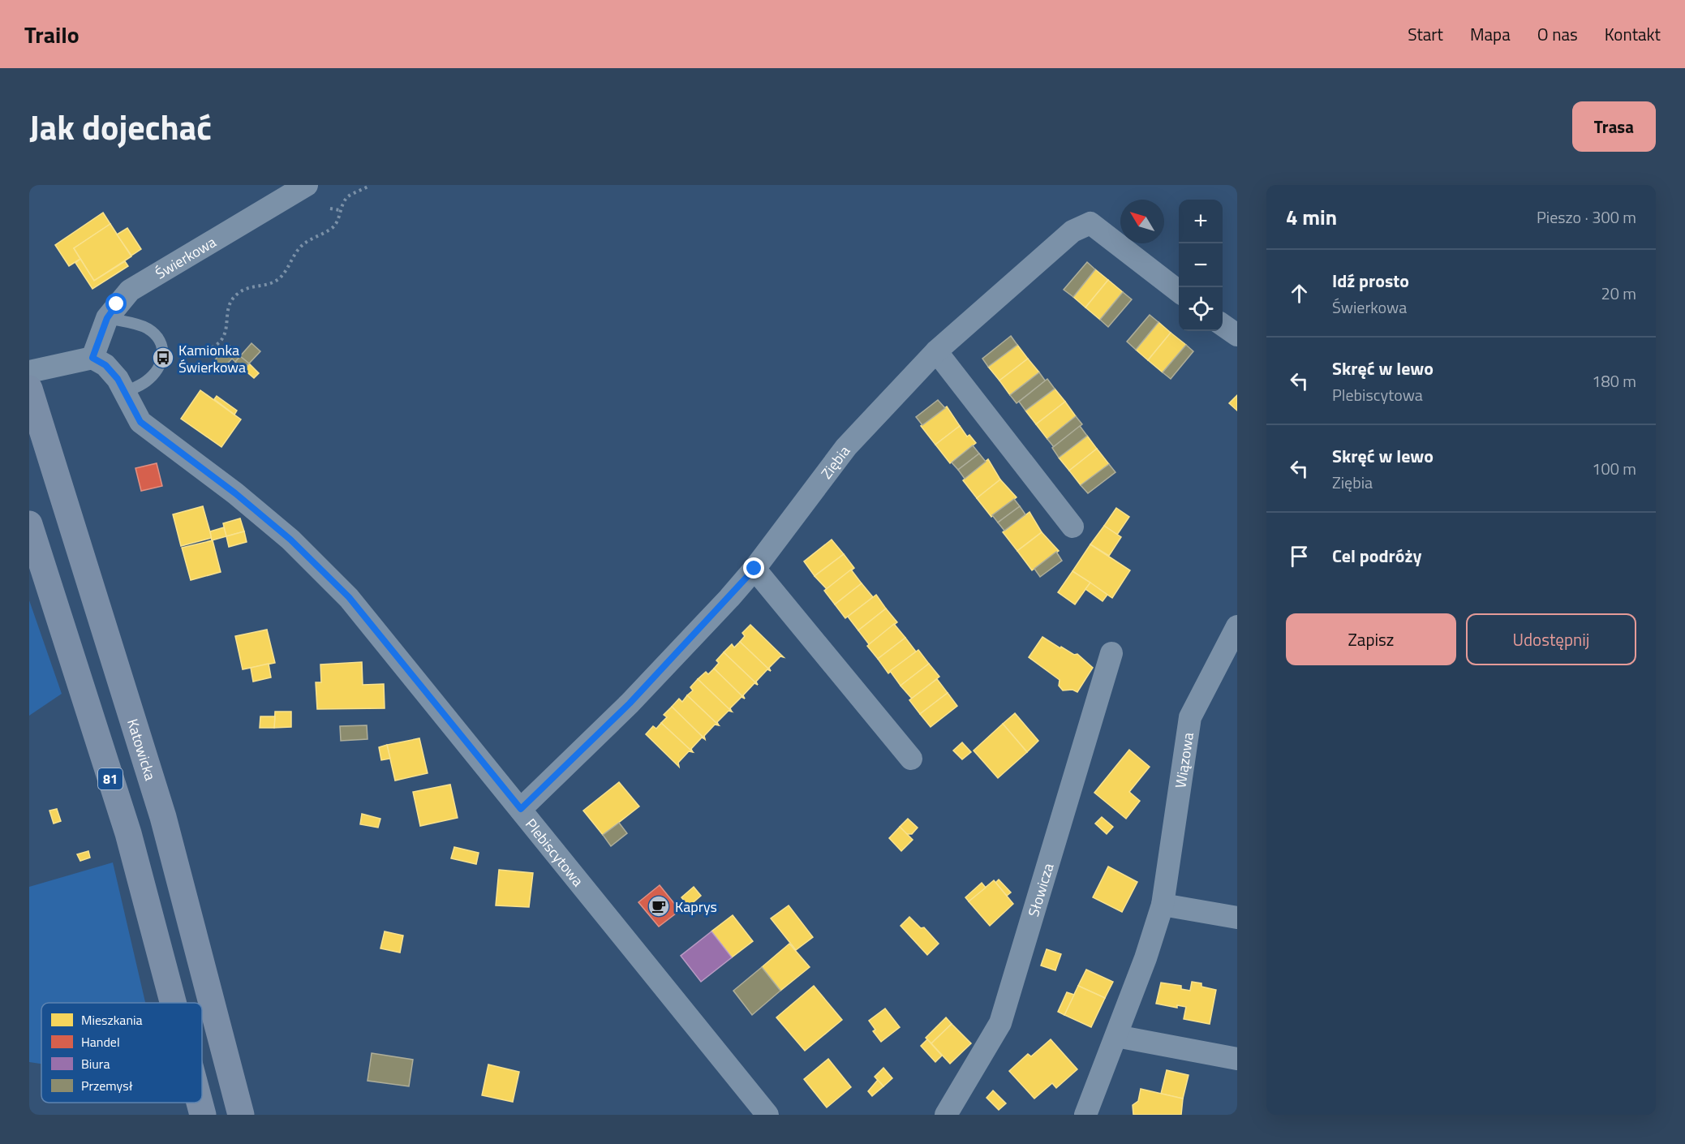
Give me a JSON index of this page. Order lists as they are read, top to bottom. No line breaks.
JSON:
{"streets":{"main road":["Katowicka","81"],"street":["Świerkowa","Ziębia","Wiązowa","Plebiscytowa","Słowicza"]},"crossings":[["Świerkowa","Plebiscytowa"],["Ziębia","Plebiscytowa"]],"places":{"bus stop":["Kamionka Świerkowa"],"cafe":["Kaprys"]},"legend":["Mieszkania","Handel","Biura","Przemysł"],"north":"top left","page":{"header":"Trailo","nav":["Start","Mapa","O nas","Kontakt"],"title":"Jak dojechać","buttons":["Trasa",["Zapisz","Udostępnij"]],"heading":["4 min","Pieszo · 300 m"],"map_buttons":["+","−"],"list":[["Idź prosto","Świerkowa","20 m"],["Skręć w lewo","Plebiscytowa","180 m"],["Skręć w lewo","Ziębia","100 m"],"Cel podróży"]}}
